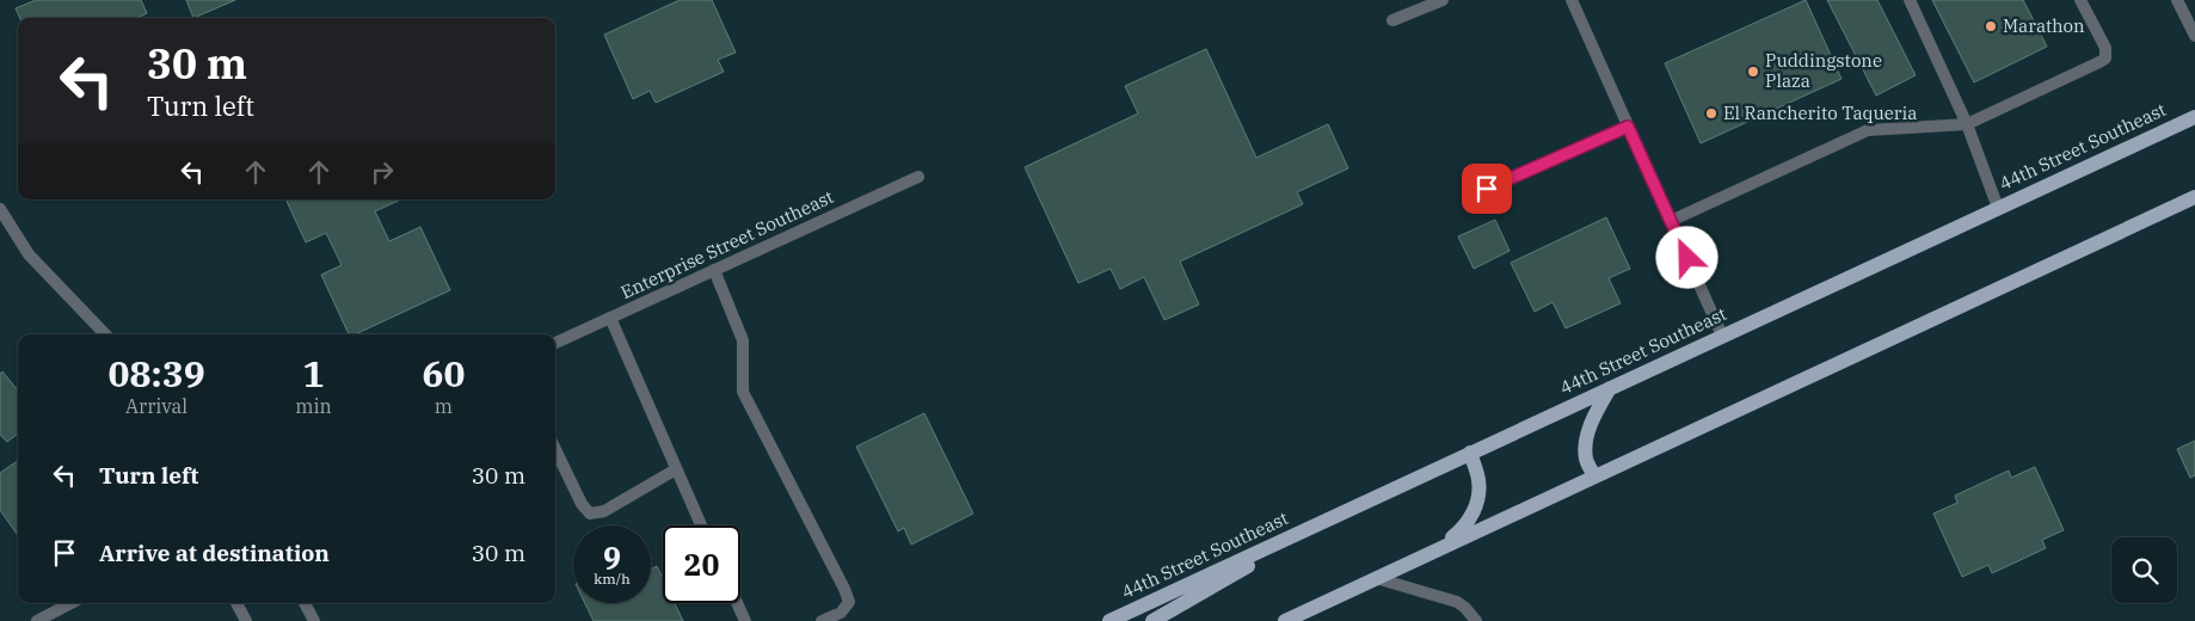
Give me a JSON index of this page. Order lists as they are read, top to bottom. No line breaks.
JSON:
{"streets":{"main road":["44th Street Southeast"],"street":["Enterprise Street Southeast"]},"places":["Marathon","Puddingstone Plaza","El Rancherito Taqueria"],"page":{"turn":["30 m","Turn left"],"eta":["08:39","Arrival","1","min","60","m"],"list":[{"name":"Turn left","value":"30 m"},{"name":"Arrive at destination","value":"30 m"}],"speed":"9 km/h","limit":"20"}}
